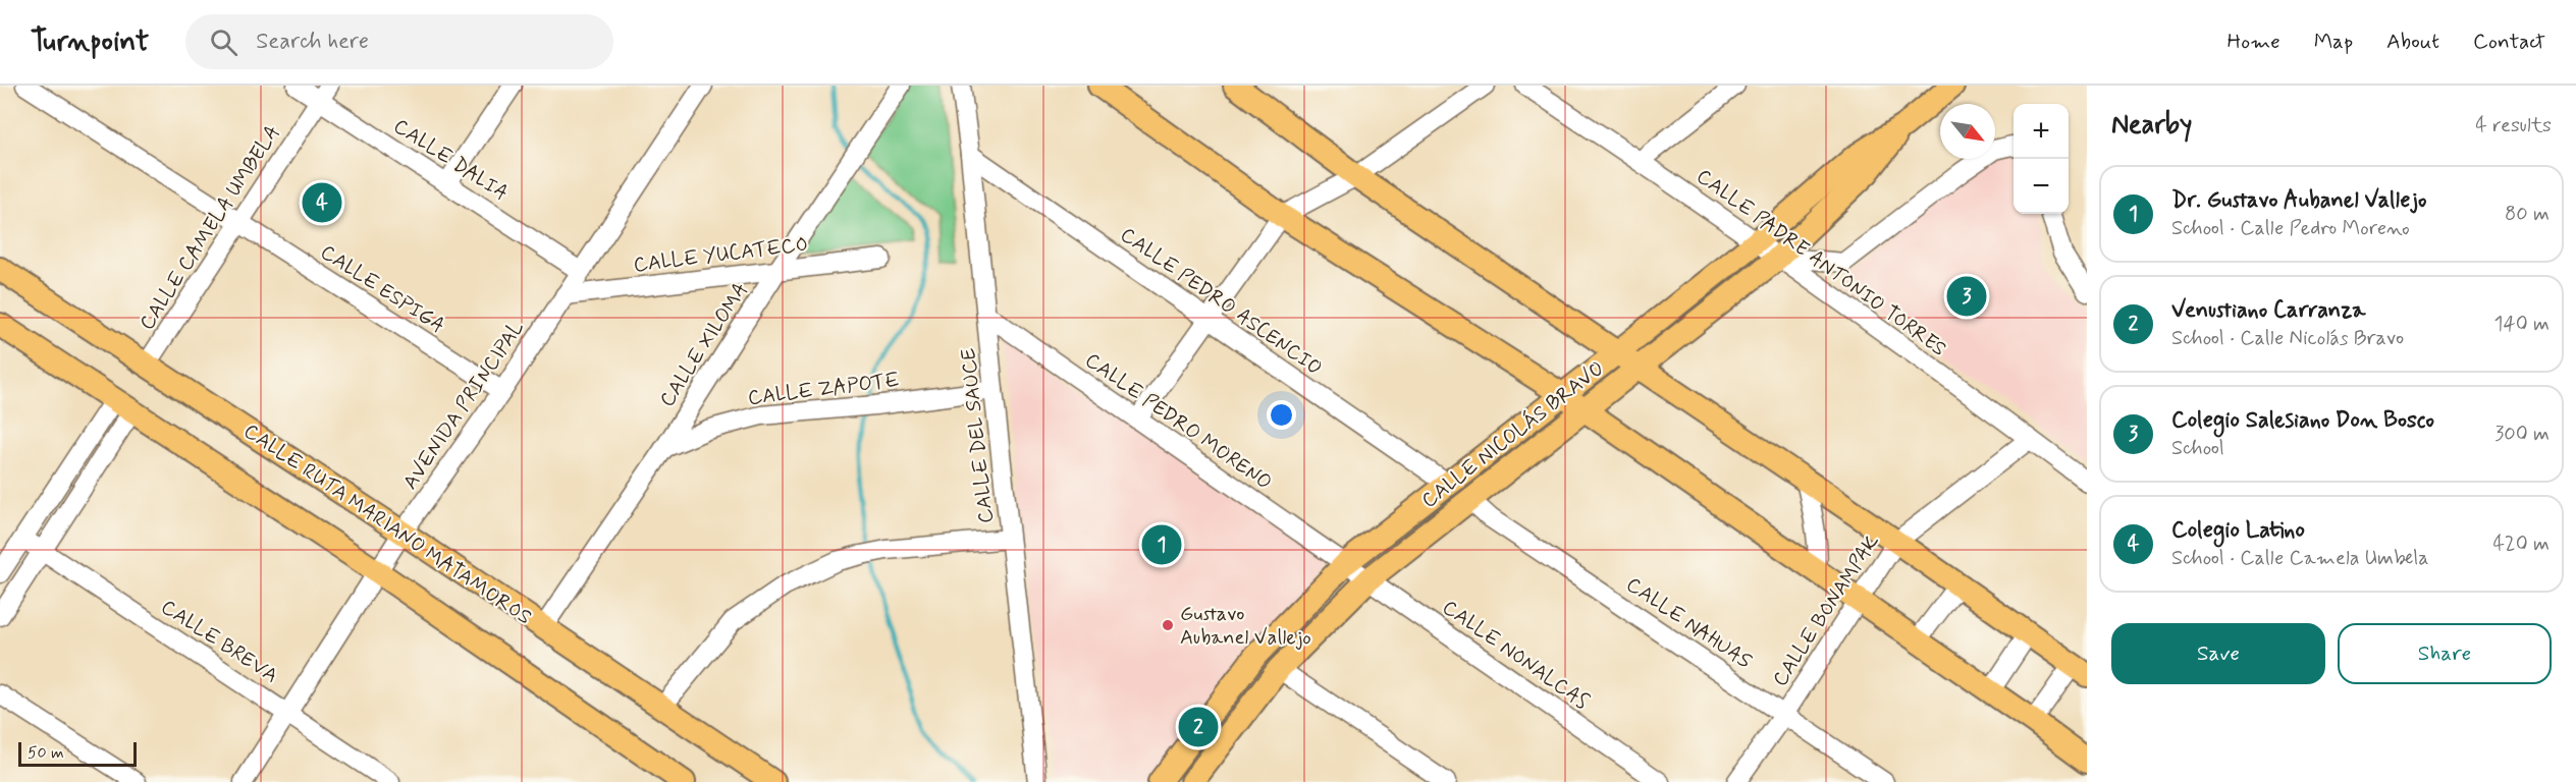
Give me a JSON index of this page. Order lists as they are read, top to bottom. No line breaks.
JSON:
{"streets":{"main road":["CALLE NICOLÁS BRAVO","CALLE RUTA MARIANO MATAMOROS"],"street":["CALLE DALIA","CALLE CAMELA UMBELA","CALLE YUCATECO","CALLE PADRE ANTONIO TORRES","CALLE ESPIGA","CALLE PEDRO ASCENCIO","CALLE XILOMA","CALLE ZAPOTE","AVENIDA PRINCIPAL","CALLE PEDRO MORENO","CALLE DEL SAUCE","CALLE BONAMPAK","CALLE NAHUAS","CALLE BREVA","CALLE NONALCAS"]},"crossings":[["CALLE DALIA","CALLE CAMELA UMBELA"],["CALLE DALIA","AVENIDA PRINCIPAL"],["CALLE CAMELA UMBELA","CALLE ESPIGA"],["CALLE CAMELA UMBELA","CALLE RUTA MARIANO MATAMOROS"],["CALLE YUCATECO","CALLE XILOMA"],["CALLE YUCATECO","AVENIDA PRINCIPAL"],["CALLE PADRE ANTONIO TORRES","CALLE NICOLÁS BRAVO"],["CALLE PADRE ANTONIO TORRES","CALLE BONAMPAK"],["CALLE ESPIGA","AVENIDA PRINCIPAL"],["CALLE PEDRO ASCENCIO","CALLE NICOLÁS BRAVO"],["CALLE PEDRO ASCENCIO","CALLE DEL SAUCE"],["CALLE XILOMA","CALLE ZAPOTE"],["CALLE XILOMA","CALLE RUTA MARIANO MATAMOROS"],["CALLE ZAPOTE","CALLE DEL SAUCE"],["AVENIDA PRINCIPAL","CALLE RUTA MARIANO MATAMOROS"],["AVENIDA PRINCIPAL","CALLE BREVA"],["CALLE PEDRO MORENO","CALLE NICOLÁS BRAVO"],["CALLE PEDRO MORENO","CALLE DEL SAUCE"],["CALLE PEDRO MORENO","CALLE NONALCAS"],["CALLE NICOLÁS BRAVO","CALLE NAHUAS"],["CALLE NICOLÁS BRAVO","CALLE NONALCAS"],["CALLE BONAMPAK","CALLE NAHUAS"]],"places":["Gustavo Aubanel Vallejo"],"scale_bar":"50 m","north":"bottom right","page":{"header":"Turnpoint","search":"Search here","nav":["Home","Map","About","Contact"],"heading":["Nearby","4 results"],"map_buttons":["+","−"],"list":[{"mark":"1","name":"Dr. Gustavo Aubanel Vallejo","note":"School · Calle Pedro Moreno","value":"80 m"},{"mark":"2","name":"Venustiano Carranza","note":"School · Calle Nicolás Bravo","value":"140 m"},{"mark":"3","name":"Colegio Salesiano Don Bosco","note":"School","value":"300 m"},{"mark":"4","name":"Colegio Latino","note":"School · Calle Camela Umbela","value":"420 m"}],"pins":["4","3","1","2"],"buttons":["Save","Share"],"scale":"50 m"}}
